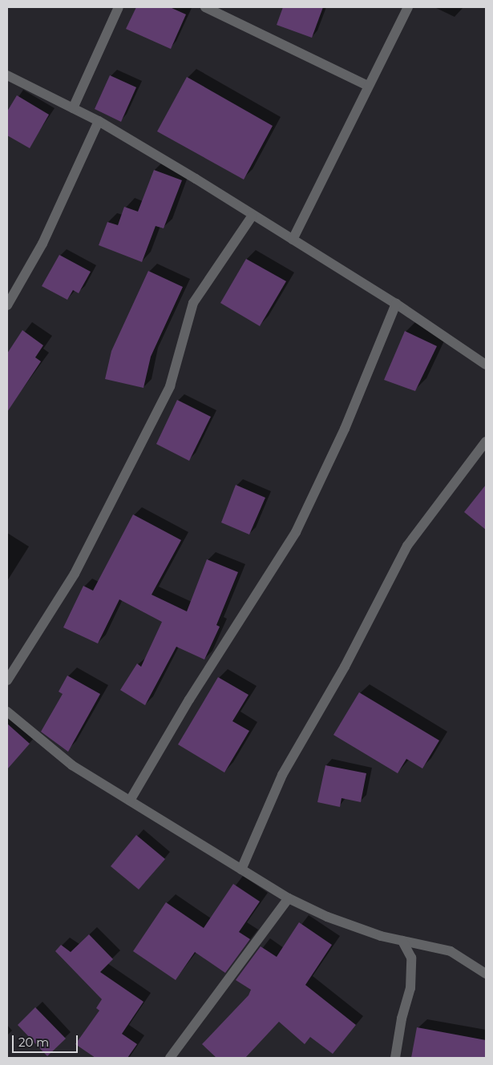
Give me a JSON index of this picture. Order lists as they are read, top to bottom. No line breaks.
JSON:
{"scale_bar":"20 m"}
